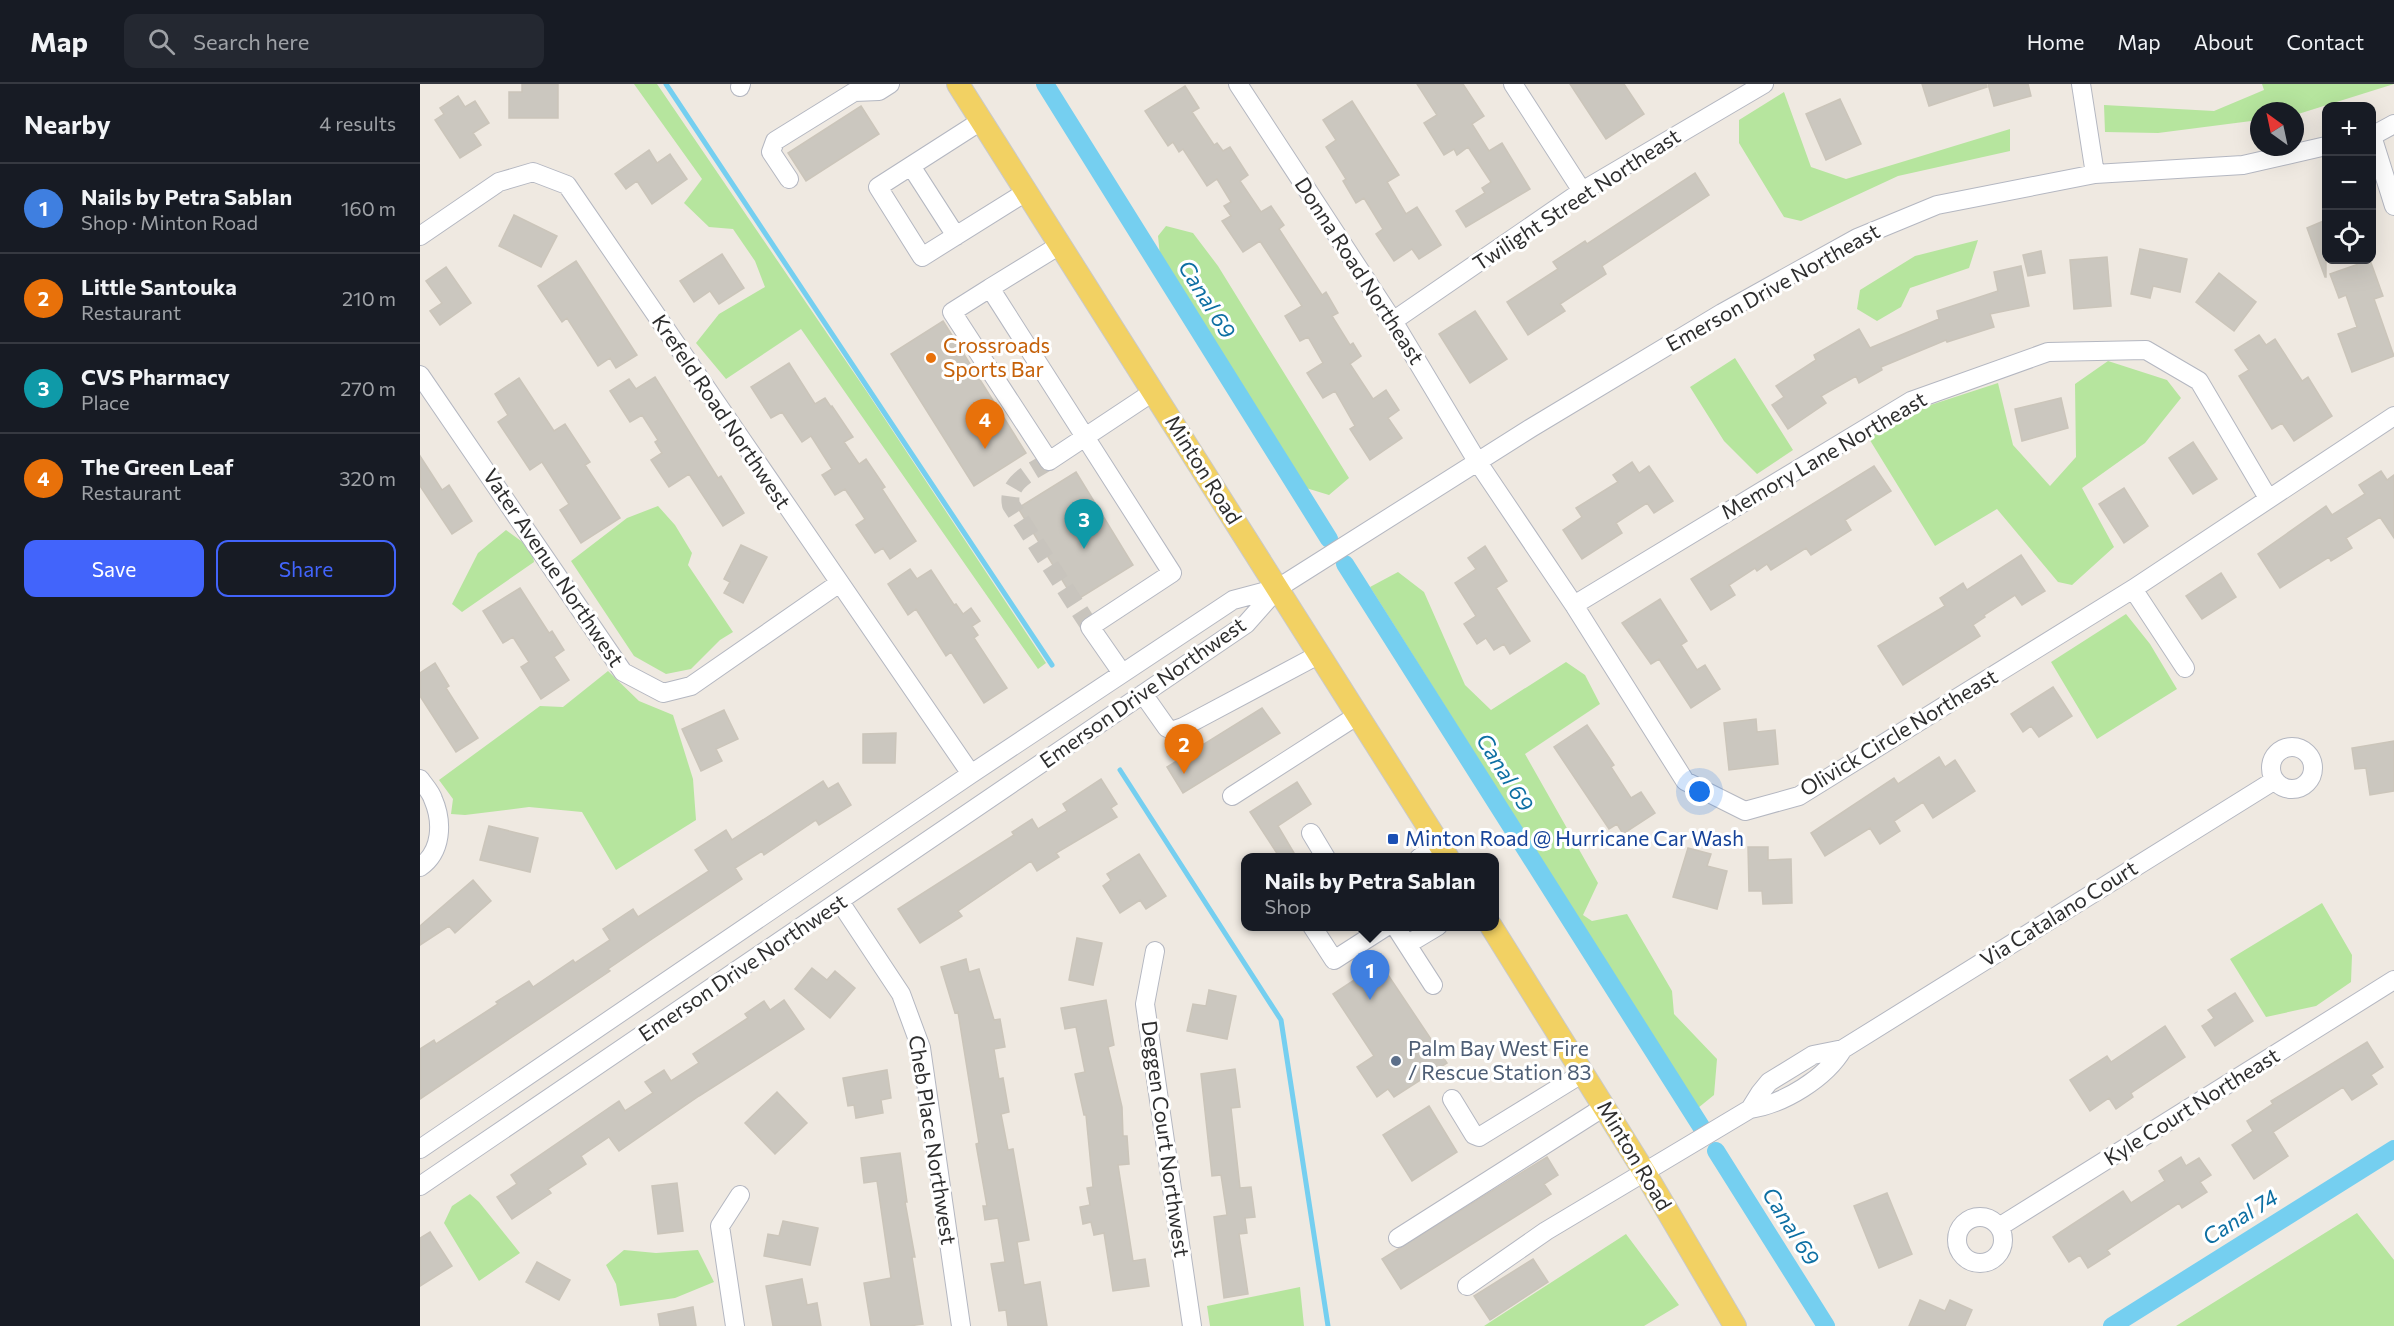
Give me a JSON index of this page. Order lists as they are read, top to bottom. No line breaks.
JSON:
{"streets":{"main road":["Minton Road"],"street":["Twilight Street Northeast","Donna Road Northeast","Emerson Drive Northeast","Krefeld Road Northwest","Memory Lane Northeast","Vater Avenue Northwest","Emerson Drive Northwest","Olivick Circle Northeast","Via Catalano Court","Kyle Court Northeast","Deggen Court Northwest","Cheb Place Northwest"]},"crossings":[["Twilight Street Northeast","Donna Road Northeast"],["Donna Road Northeast","Emerson Drive Northeast"],["Donna Road Northeast","Olivick Circle Northeast"],["Emerson Drive Northeast","Minton Road"],["Emerson Drive Northeast","Emerson Drive Northwest"],["Emerson Drive Northeast","Olivick Circle Northeast"],["Krefeld Road Northwest","Vater Avenue Northwest"],["Krefeld Road Northwest","Emerson Drive Northwest"],["Memory Lane Northeast","Olivick Circle Northeast"],["Minton Road","Emerson Drive Northwest"],["Minton Road","Via Catalano Court"],["Emerson Drive Northwest","Cheb Place Northwest"]],"water":["Canal 69","Canal 74"],"places":{"other":["Crossroads Sports Bar","Palm Bay West Fire / Rescue Station 83"],"transit":["Minton Road @ Hurricane Car Wash"]},"north":"top left","page":{"header":"Map","search":"Search here","nav":["Home","Map","About","Contact"],"heading":["Nearby","4 results"],"map_buttons":["+","−"],"list":[{"mark":"1","name":"Nails by Petra Sablan","note":"Shop · Minton Road","value":"160 m"},{"mark":"2","name":"Little Santouka","note":"Restaurant","value":"210 m"},{"mark":"3","name":"CVS Pharmacy","note":"Place","value":"270 m"},{"mark":"4","name":"The Green Leaf","note":"Restaurant","value":"320 m"}],"pins":["4","3","2","1"],"buttons":["Save","Share"],"popup":["Nails by Petra Sablan","Shop"]}}
